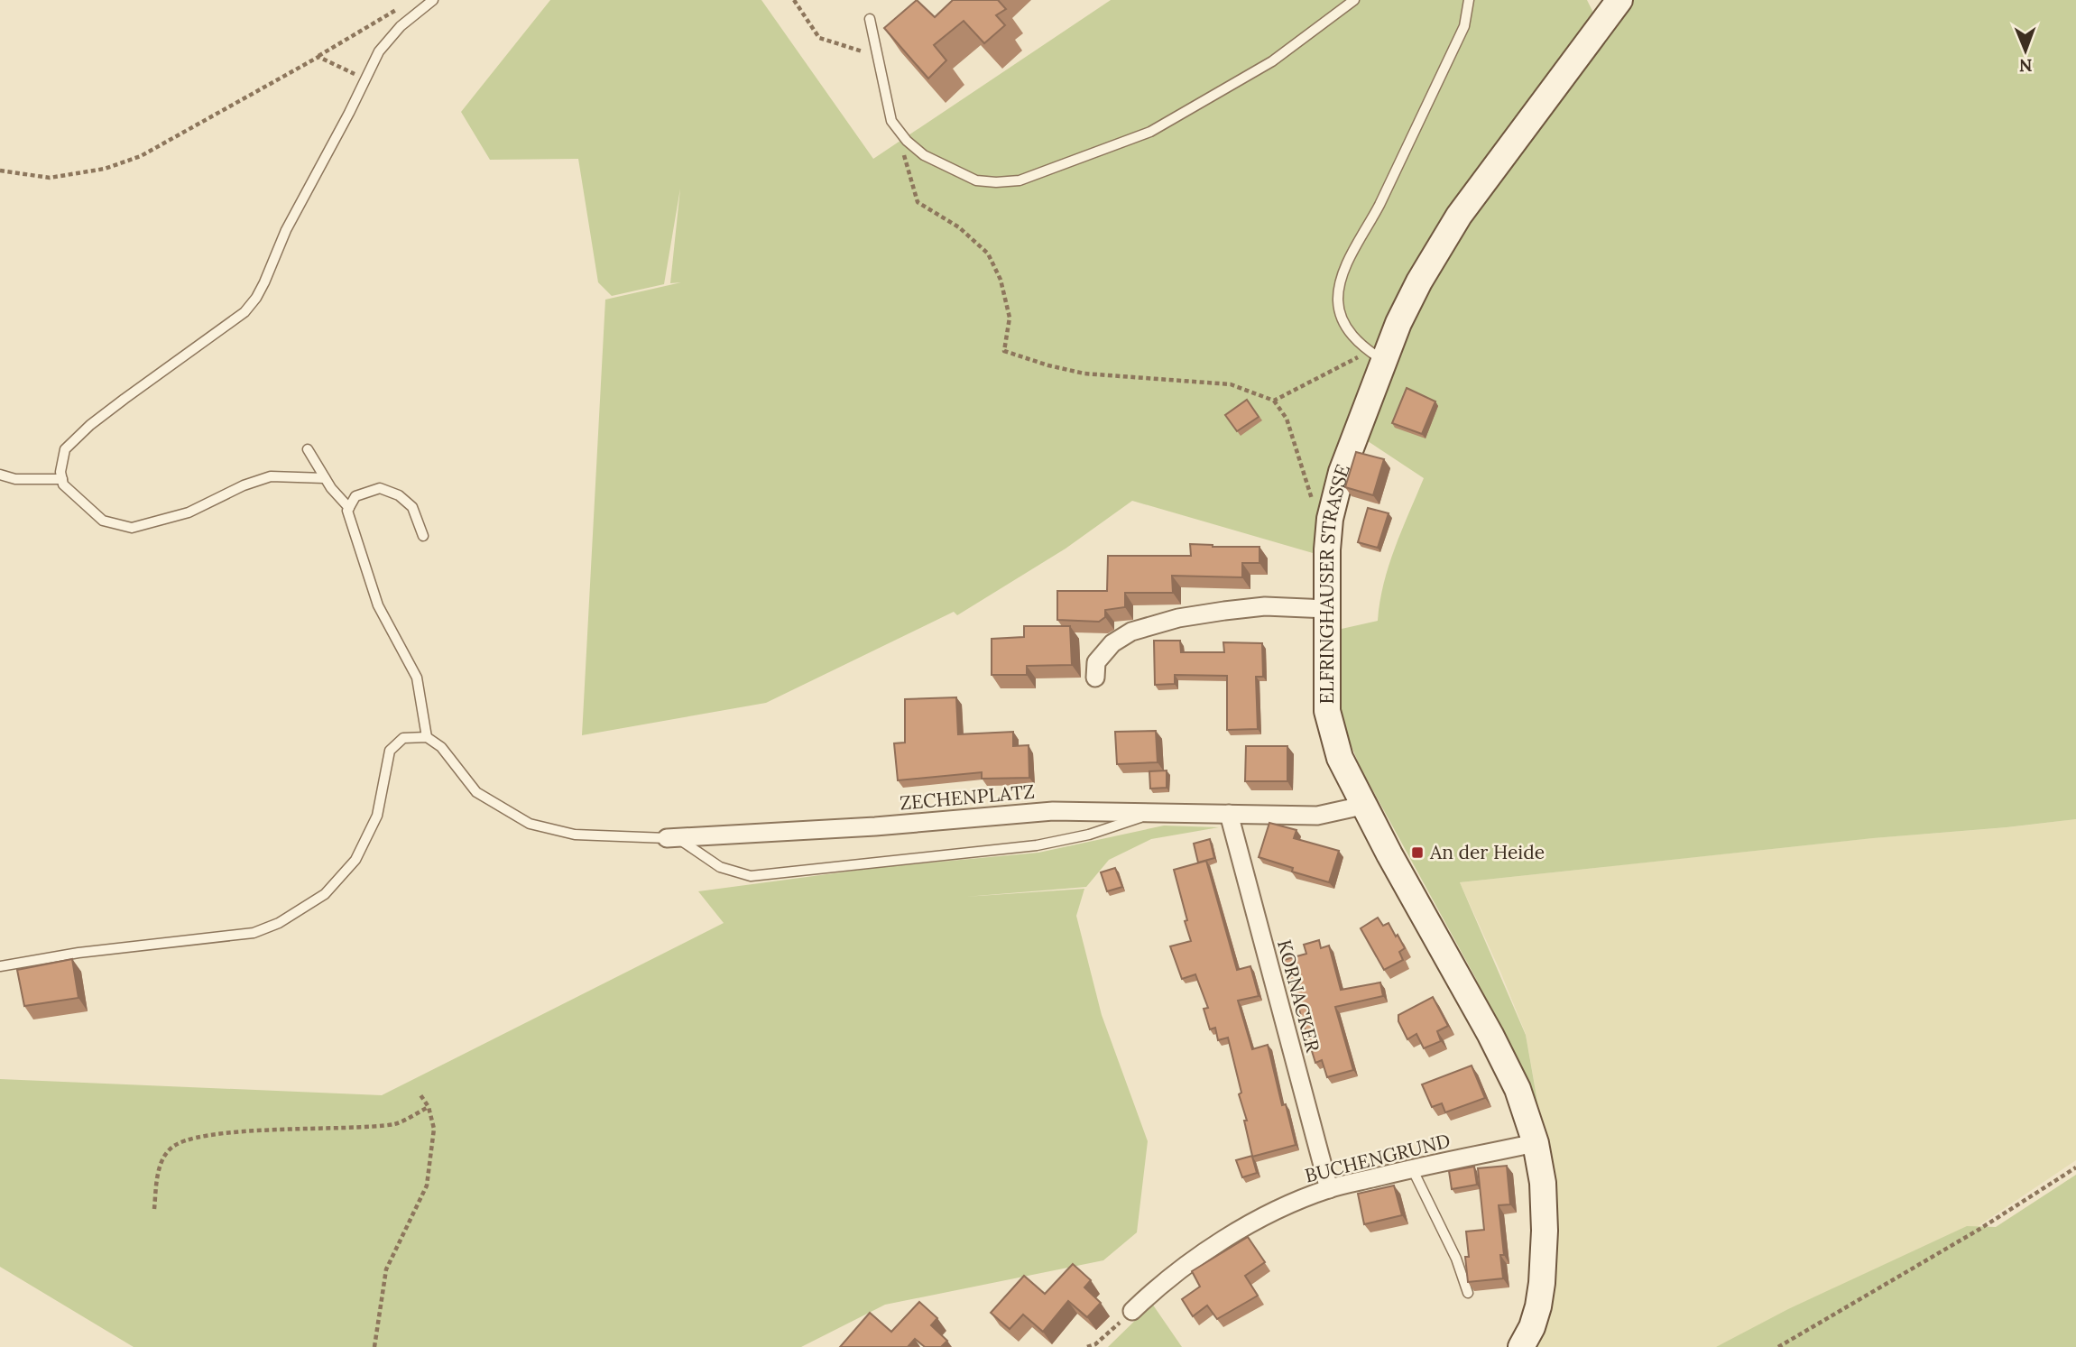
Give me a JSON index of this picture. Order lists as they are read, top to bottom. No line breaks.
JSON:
{"streets":{"main road":["ELFRINGHAUSER STRASSE"],"street":["ZECHENPLATZ","KORNACKER","BUCHENGRUND"]},"crossings":[["ELFRINGHAUSER STRASSE","ZECHENPLATZ"],["ELFRINGHAUSER STRASSE","BUCHENGRUND"],["ZECHENPLATZ","KORNACKER"],["KORNACKER","BUCHENGRUND"]],"places":{"transit":["An der Heide"]},"north":"bottom"}
